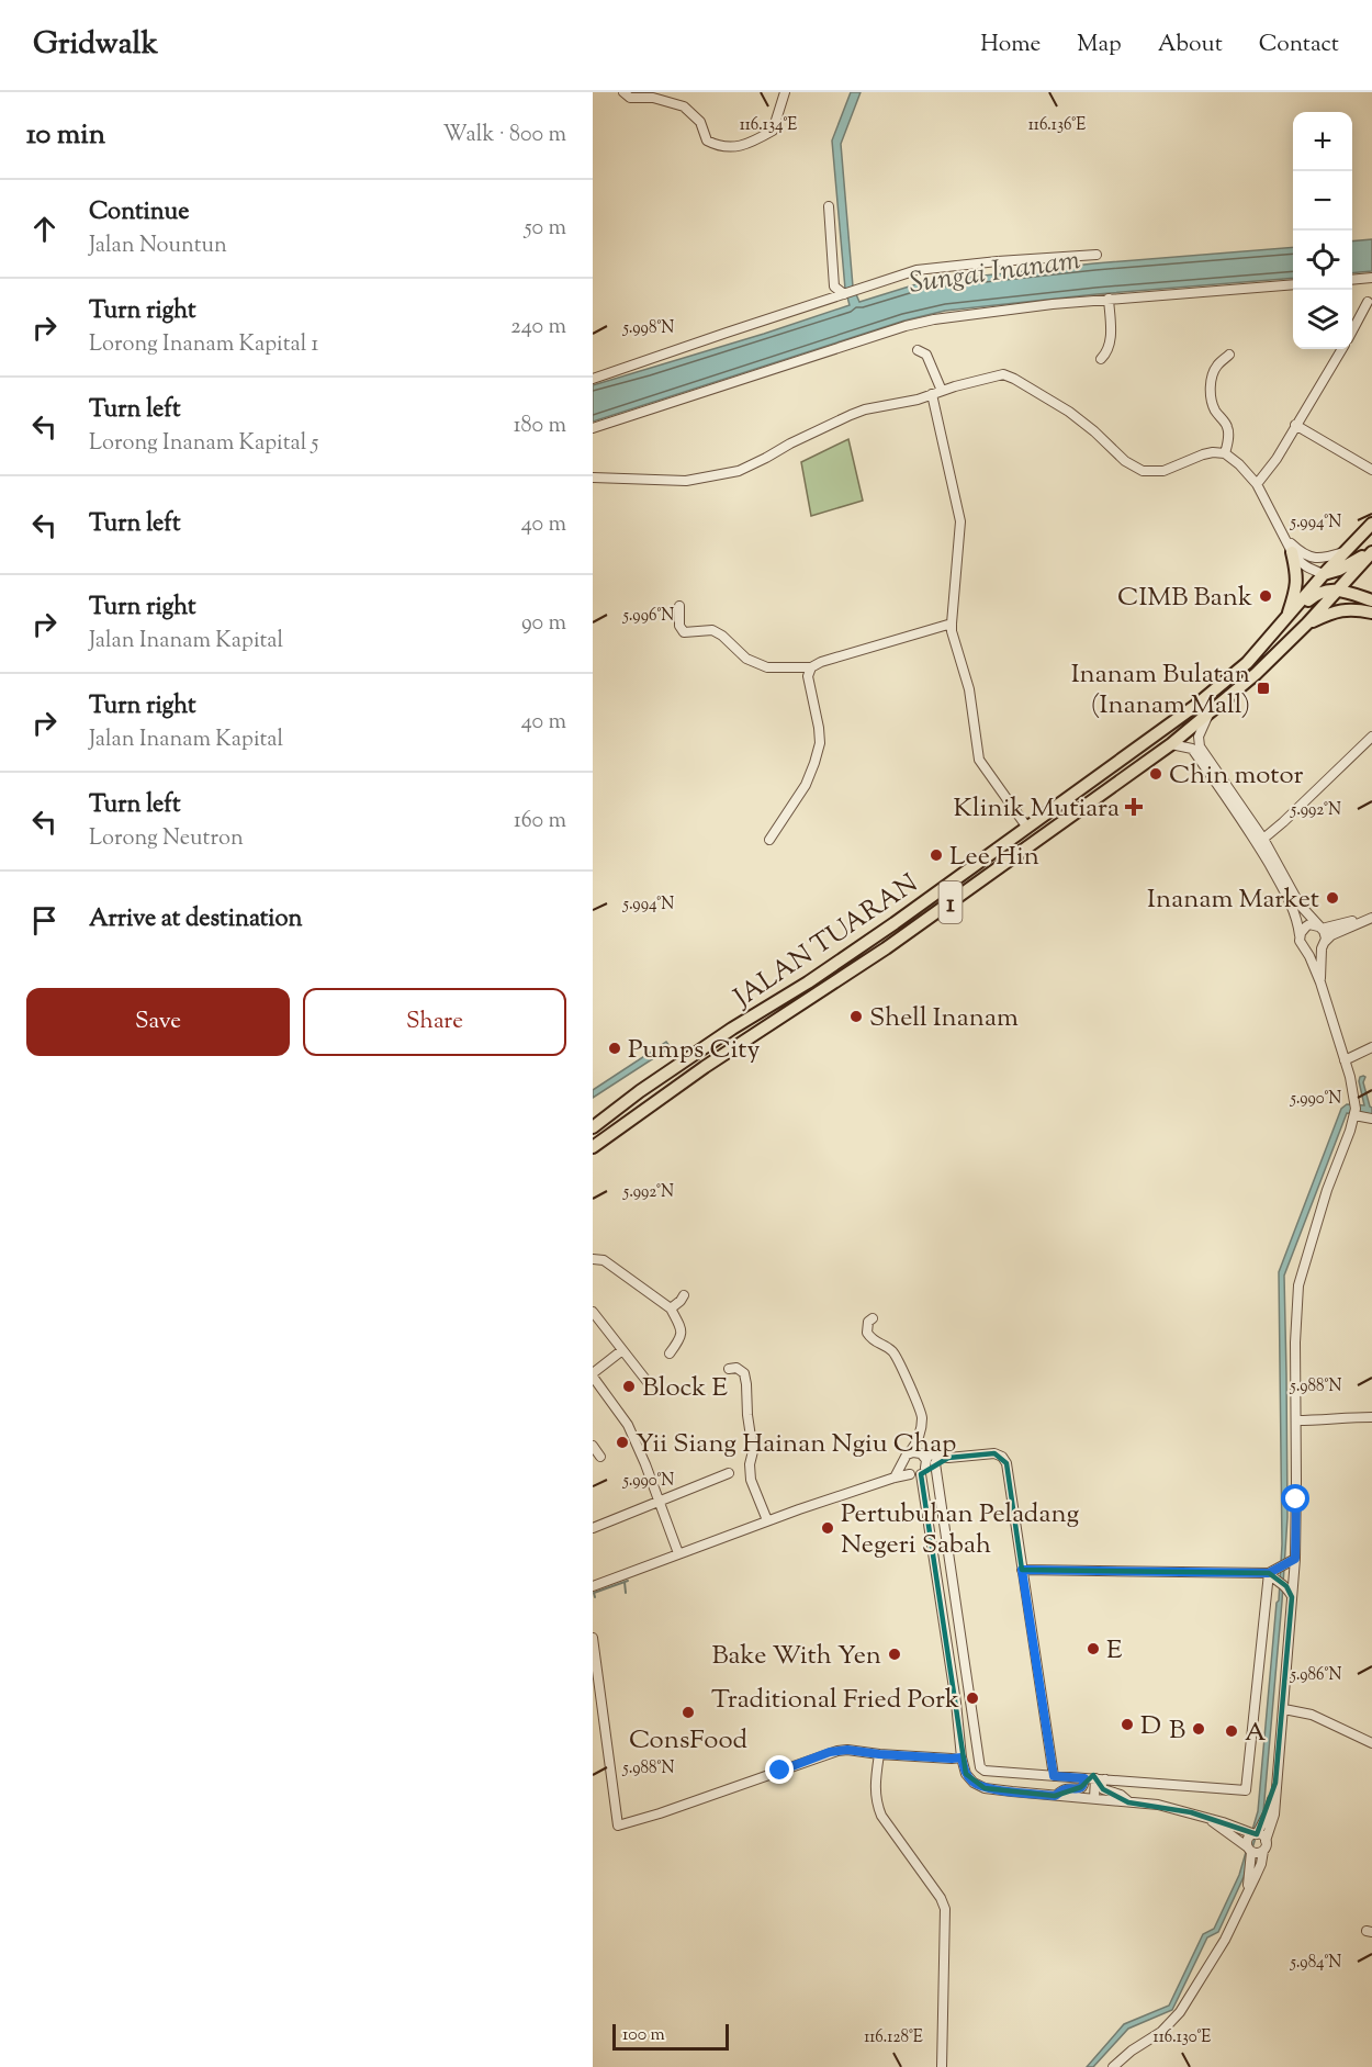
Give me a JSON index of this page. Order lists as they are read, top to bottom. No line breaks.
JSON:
{"streets":{"main road":["1","JALAN TUARAN"]},"water":["Sungai Inanam"],"places":{"other":["CIMB Bank","Chin motor","Lee Hin","Inanam Market","Shell Inanam","Pumps City","Block E","Yii Siang Hainan Ngiu Chap","Pertubuhan Peladang Negeri Sabah","E","Bake With Yen","Traditional Fried Pork","ConsFood","D","B","A"],"transit":["Inanam Bulatan (Inanam Mall)"],"health":["Klinik Mutiara"]},"scale_bar":"100 m","page":{"header":"Gridwalk","nav":["Home","Map","About","Contact"],"heading":["10 min","Walk · 800 m"],"map_buttons":["+","−"],"list":[["Continue","Jalan Nountun","50 m"],["Turn right","Lorong Inanam Kapital 1","240 m"],["Turn left","Lorong Inanam Kapital 5","180 m"],["Turn left","40 m"],["Turn right","Jalan Inanam Kapital","90 m"],["Turn right","Jalan Inanam Kapital","40 m"],["Turn left","Lorong Neutron","160 m"],"Arrive at destination"],"buttons":["Save","Share"],"scale":"100 m"},"coordinates":["116.134°E","116.136°E","5.998°N","5.994°N","5.996°N","5.992°N","5.990°N","5.988°N","5.986°N","5.984°N","116.128°E","116.130°E"]}
